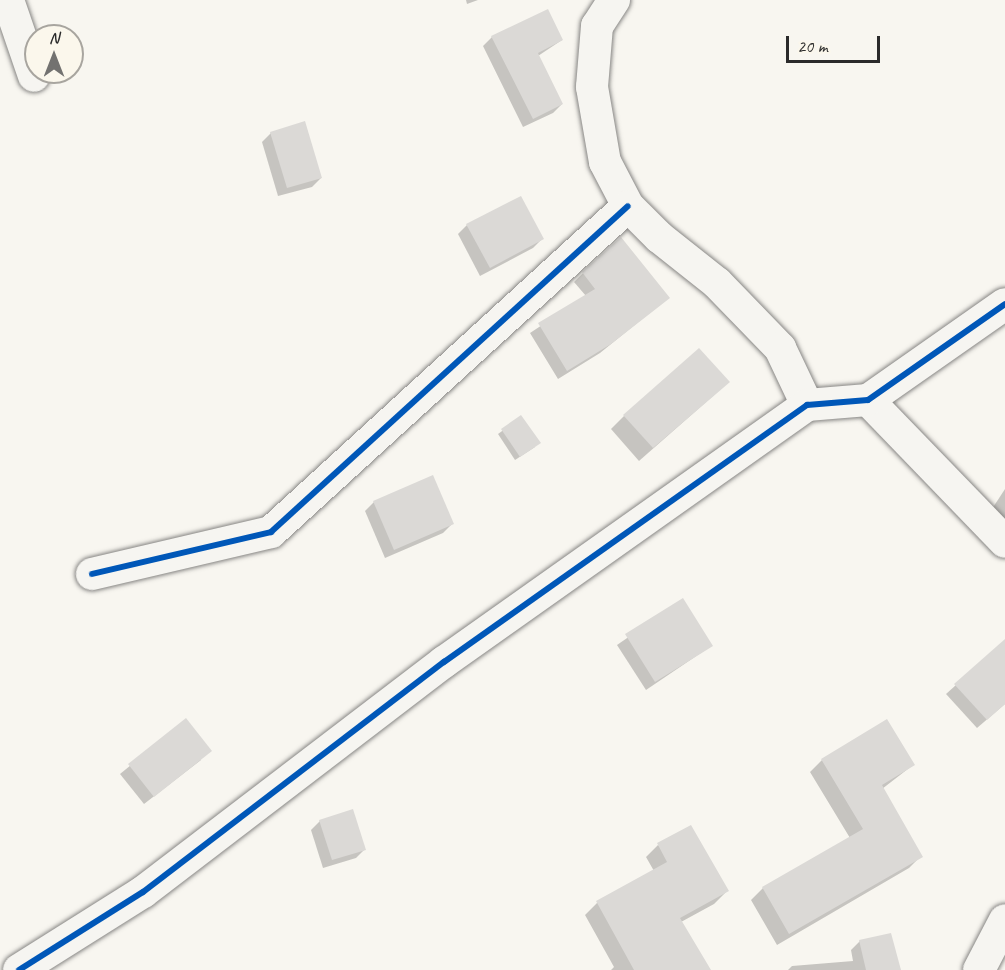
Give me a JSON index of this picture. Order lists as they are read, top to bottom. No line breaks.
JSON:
{"scale_bar":"20 m","north":"top"}
